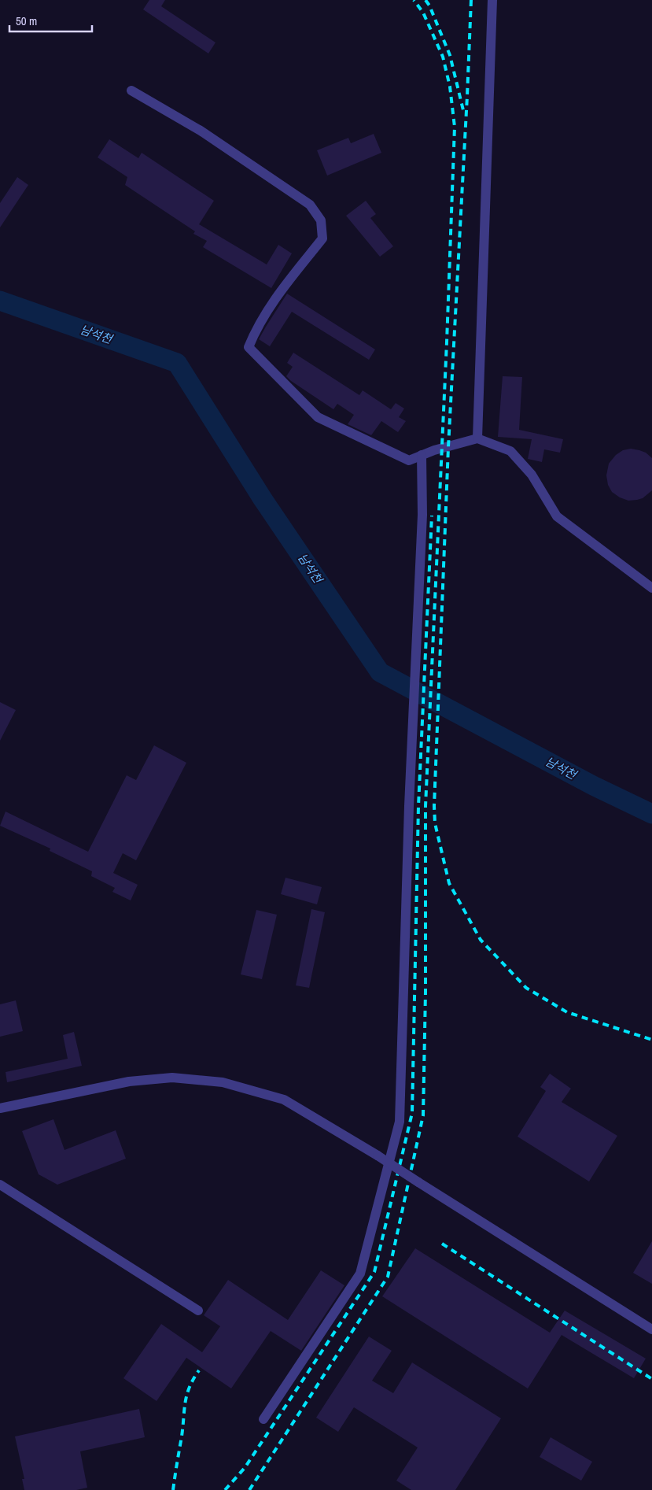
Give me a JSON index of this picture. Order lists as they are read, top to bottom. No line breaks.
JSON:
{"water":["남석천"],"scale_bar":"50 m"}
